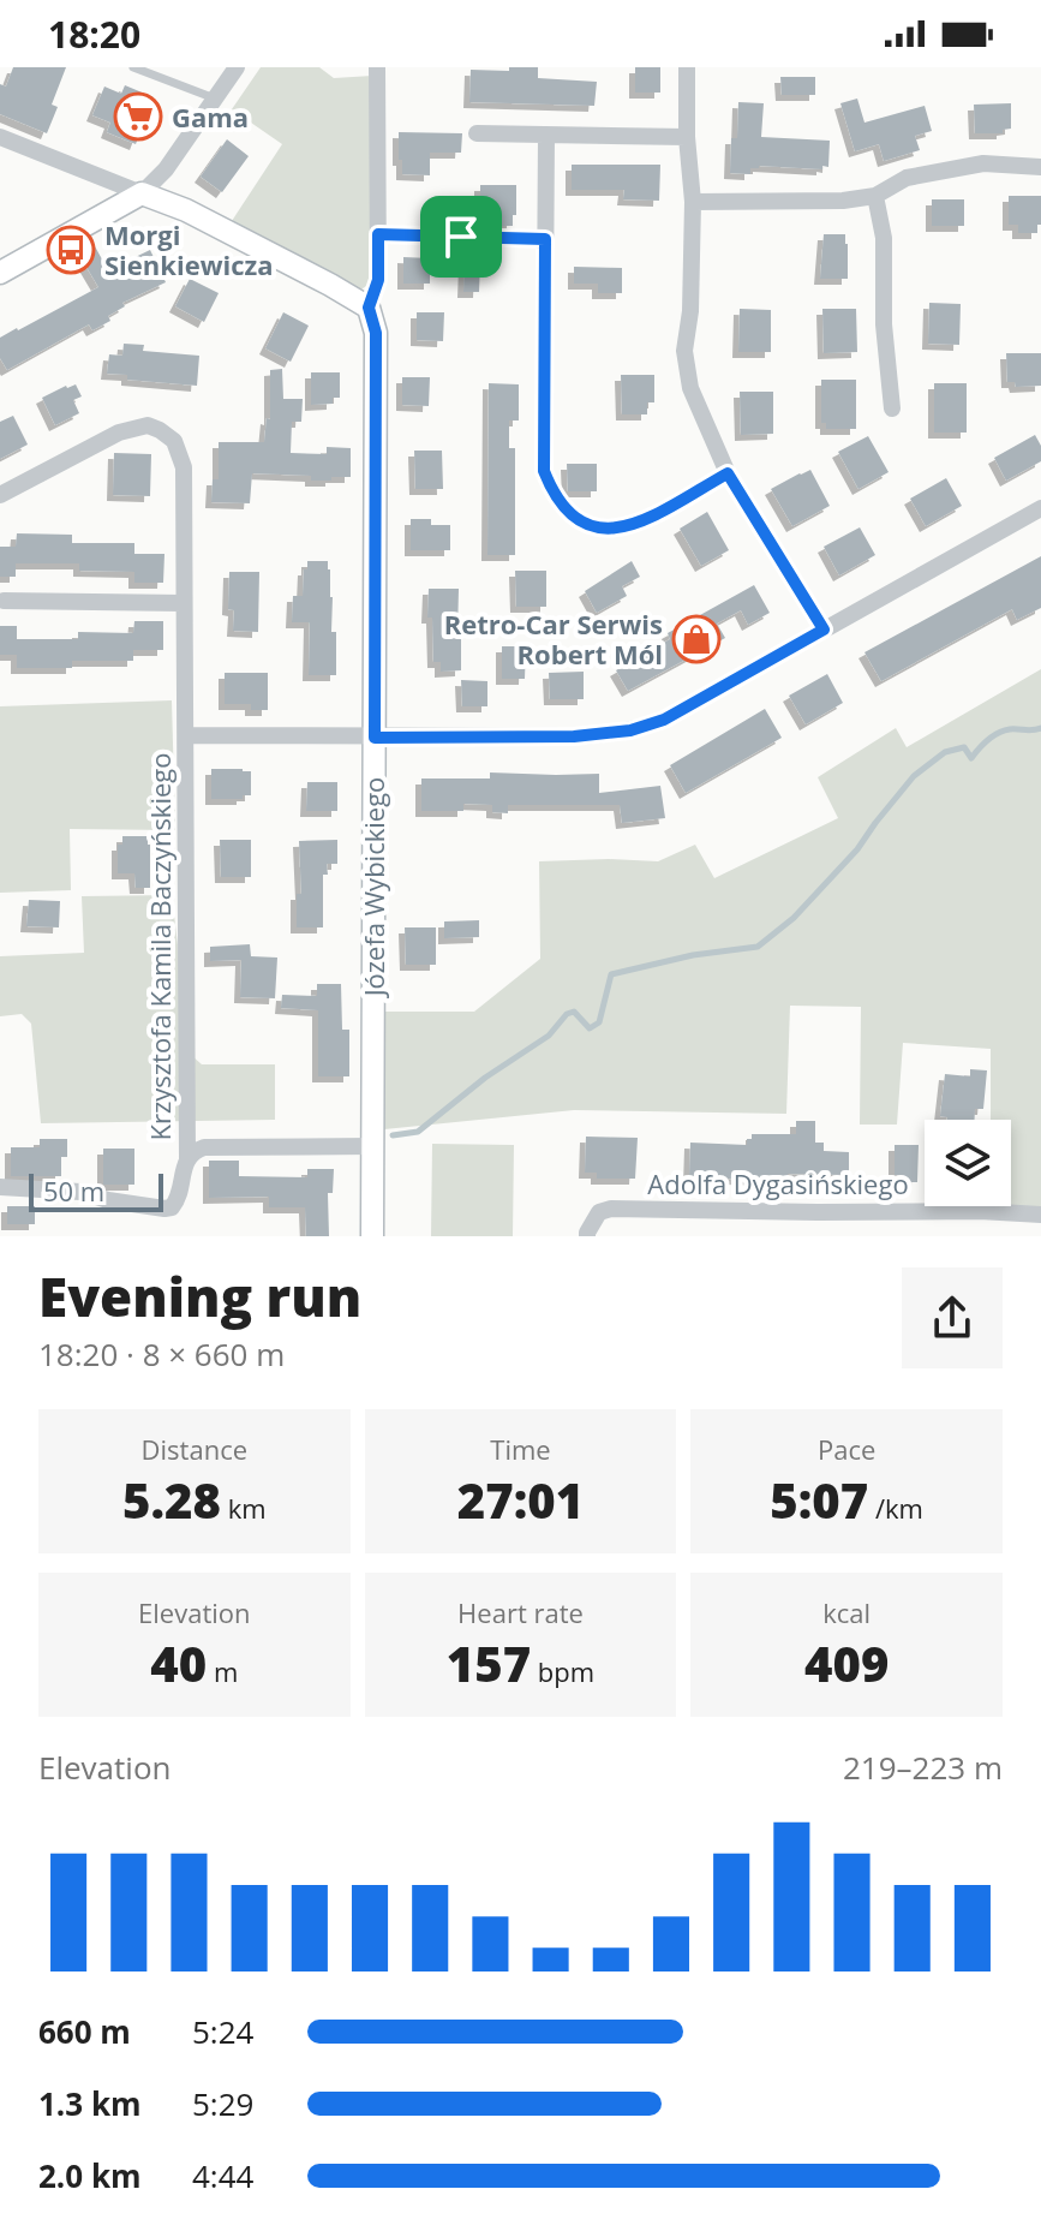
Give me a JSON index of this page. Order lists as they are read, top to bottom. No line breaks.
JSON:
{"streets":{"street":["Józefa Wybickiego","Krzysztofa Kamila Baczyńskiego","Adolfa Dygasińskiego"]},"crossings":[["Józefa Wybickiego","Krzysztofa Kamila Baczyńskiego"]],"places":{"supermarket":["Gama"],"bus stop":["Morgi Sienkiewicza"],"shop":["Retro-Car Serwis Robert Mól"]},"scale_bar":"50 m","page":{"status":"18:20","scale":"50 m","heading":["Evening run","18:20 · 8 × 660 m"],"stats":[["Distance","5.28 km"],["Time","27:01"],["Pace","5:07 /km"],["Elevation","40 m"],["Heart rate","157 bpm"],["kcal","409"]],"chart":["Elevation","219–223 m"],"list":[{"name":"660 m","note":"5:24"},{"name":"1.3 km","note":"5:29"},{"name":"2.0 km","note":"4:44"}]}}
